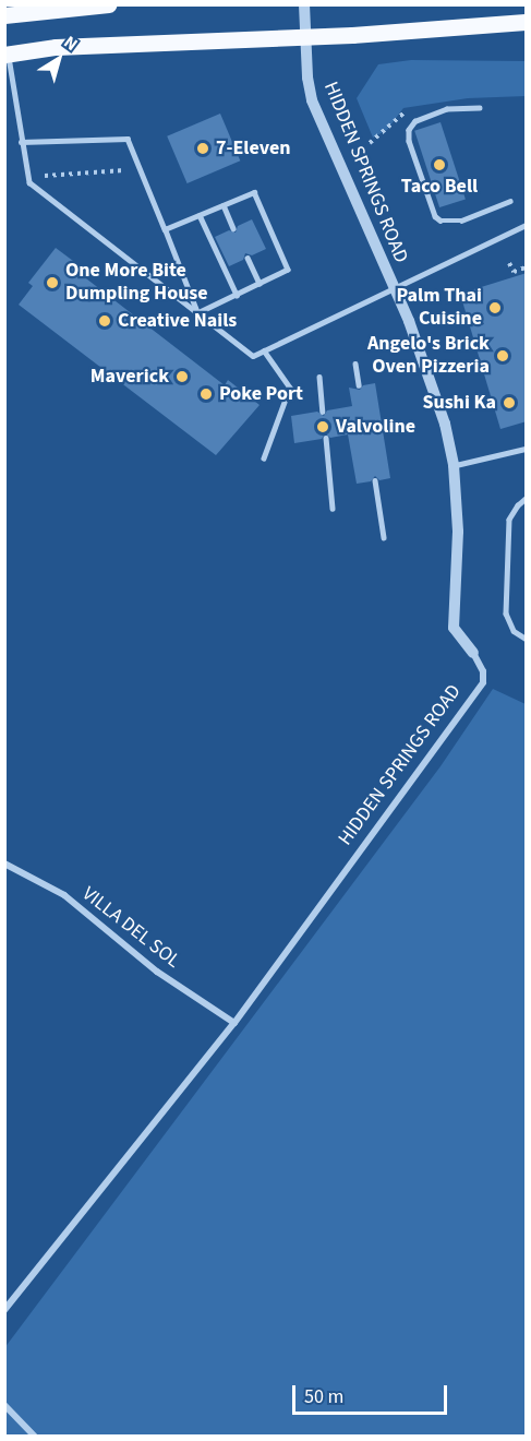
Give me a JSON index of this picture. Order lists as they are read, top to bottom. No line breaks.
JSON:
{"streets":{"street":["HIDDEN SPRINGS ROAD","VILLA DEL SOL"]},"crossings":[["HIDDEN SPRINGS ROAD","VILLA DEL SOL"]],"places":["7-Eleven","Taco Bell","One More Bite Dumpling House","Palm Thai Cuisine","Creative Nails","Angelo's Brick Oven Pizzeria","Maverick","Poke Port","Sushi Ka","Valvoline"],"scale_bar":"50 m","north":"top right"}
